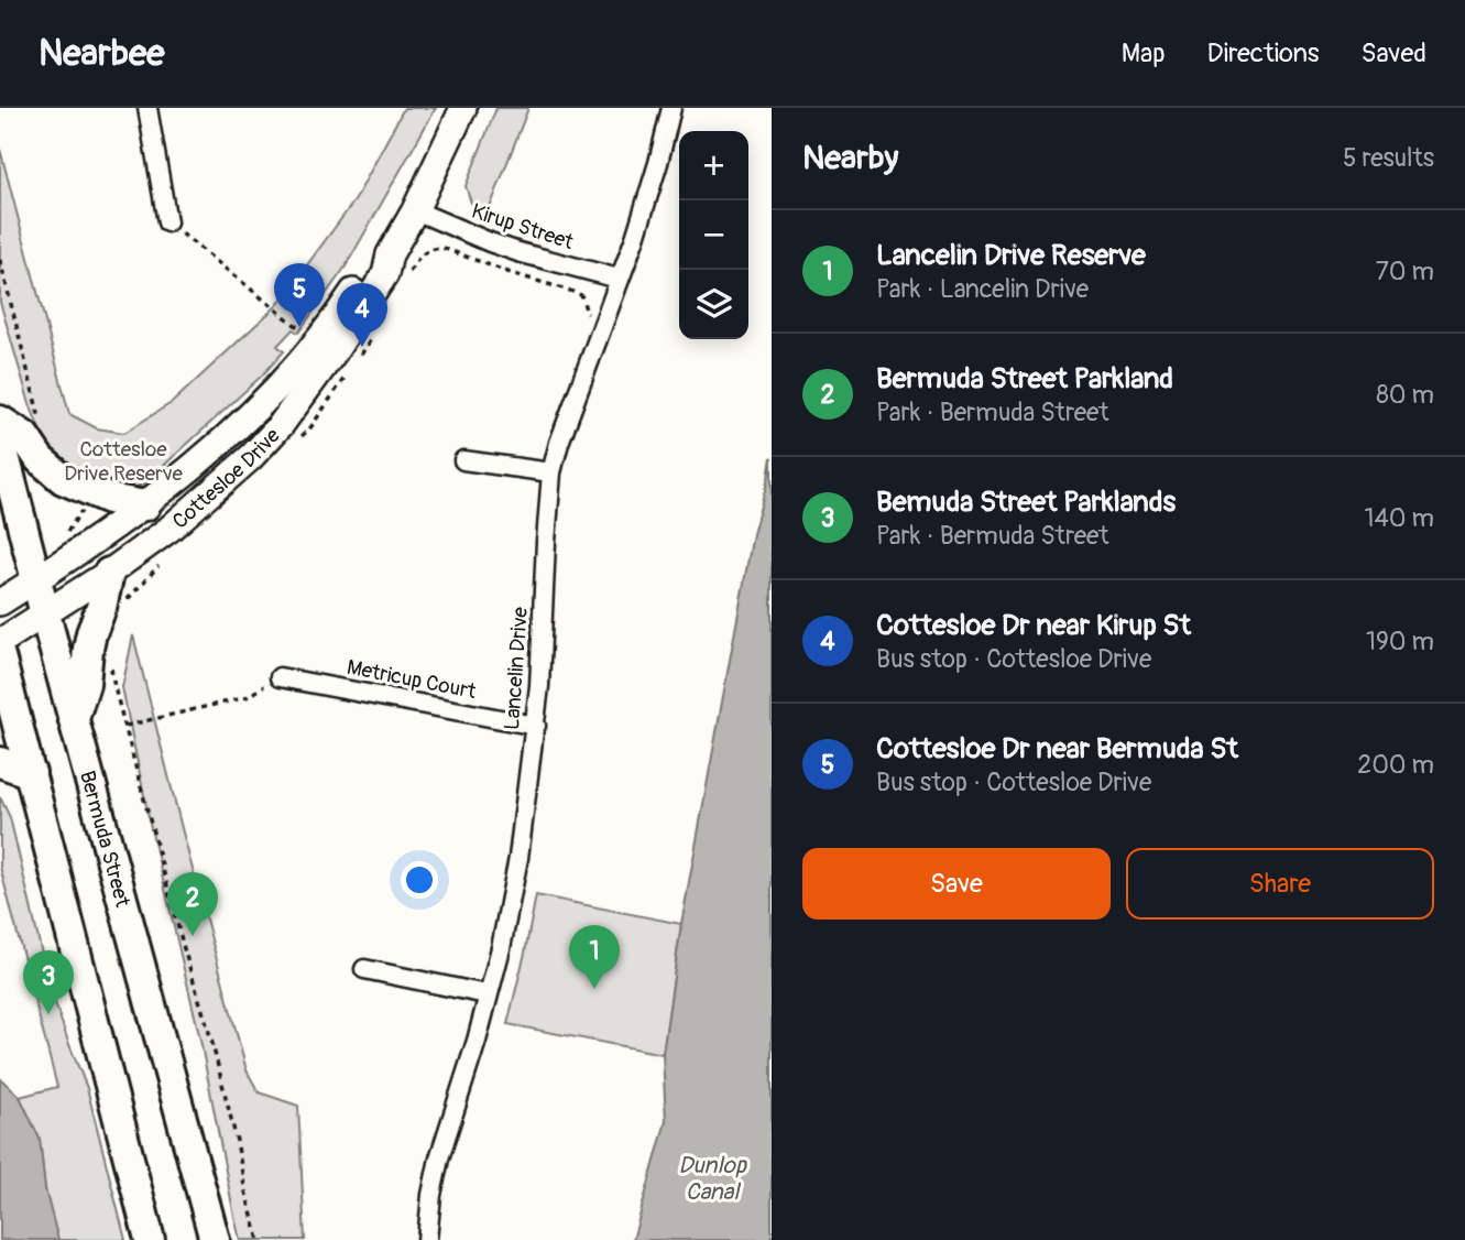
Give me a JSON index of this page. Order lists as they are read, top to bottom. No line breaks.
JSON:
{"streets":{"main road":["Cottesloe Drive","Bermuda Street"],"street":["Kirup Street","Lancelin Drive","Metricup Court"]},"crossings":[["Kirup Street","Cottesloe Drive"],["Kirup Street","Lancelin Drive"],["Cottesloe Drive","Bermuda Street"],["Lancelin Drive","Metricup Court"]],"water":["Dunlop Canal"],"parks":["Cottesloe Drive Reserve"],"page":{"header":"Nearbee","nav":["Map","Directions","Saved"],"heading":["Nearby","5 results"],"map_buttons":["+","−"],"list":[{"mark":"1","name":"Lancelin Drive Reserve","note":"Park · Lancelin Drive","value":"70 m"},{"mark":"2","name":"Bermuda Street Parkland","note":"Park · Bermuda Street","value":"80 m"},{"mark":"3","name":"Bemuda Street Parklands","note":"Park · Bermuda Street","value":"140 m"},{"mark":"4","name":"Cottesloe Dr near Kirup St","note":"Bus stop · Cottesloe Drive","value":"190 m"},{"mark":"5","name":"Cottesloe Dr near Bermuda St","note":"Bus stop · Cottesloe Drive","value":"200 m"}],"pins":["5","4","2","1","3"],"buttons":["Save","Share"]}}
